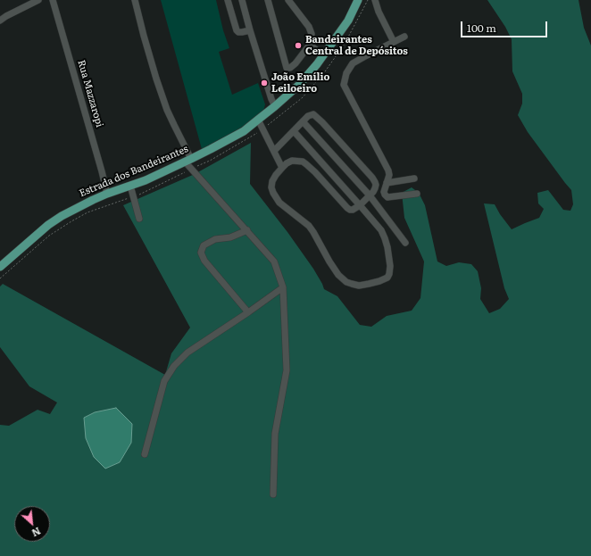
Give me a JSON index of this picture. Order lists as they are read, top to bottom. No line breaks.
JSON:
{"streets":{"main road":["Estrada dos Bandeirantes"],"street":["Rua Mazzaropi"]},"crossings":[["Rua Mazzaropi","Estrada dos Bandeirantes"]],"places":["Bandeirantes Central de Depósitos","João Emílio Leiloeiro"],"scale_bar":"100 m","north":"bottom right"}
